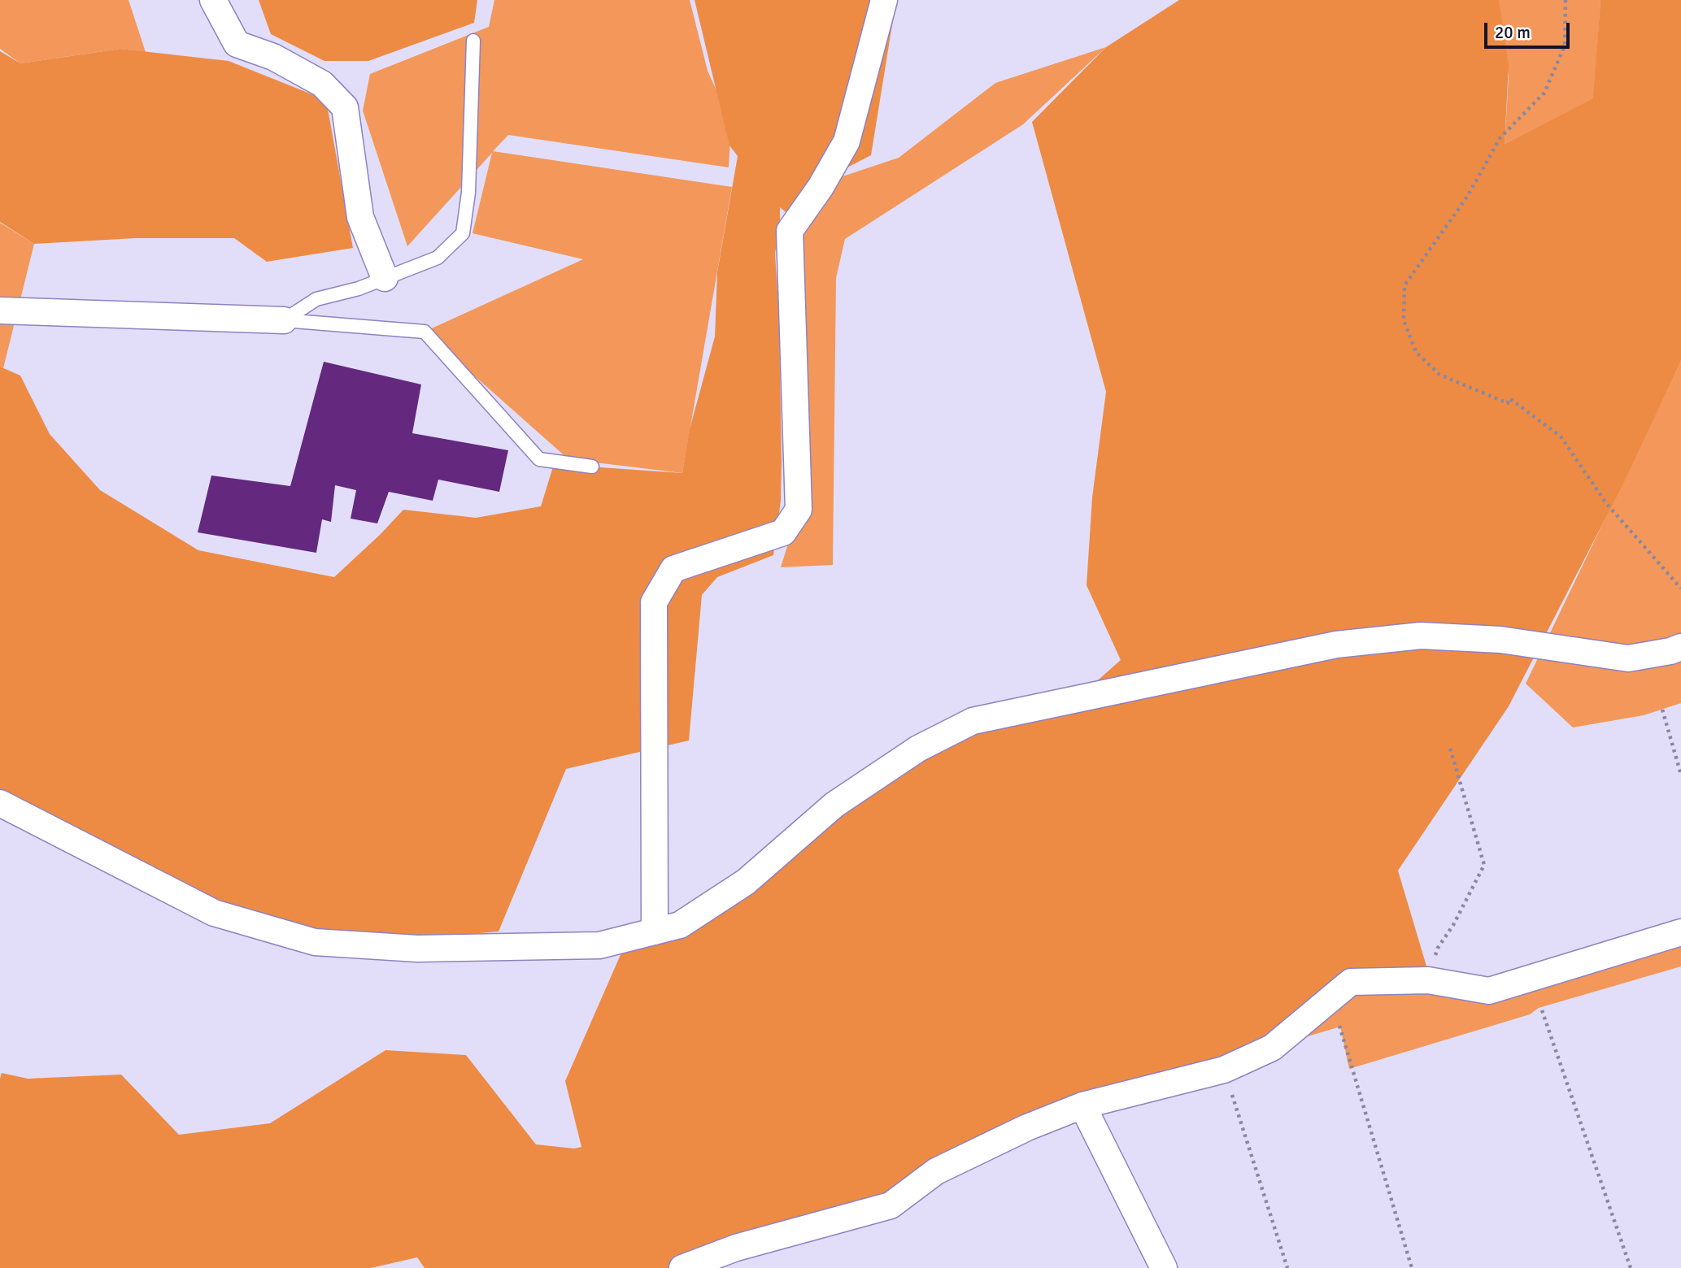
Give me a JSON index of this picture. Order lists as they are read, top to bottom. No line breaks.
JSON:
{"scale_bar":"20 m"}
